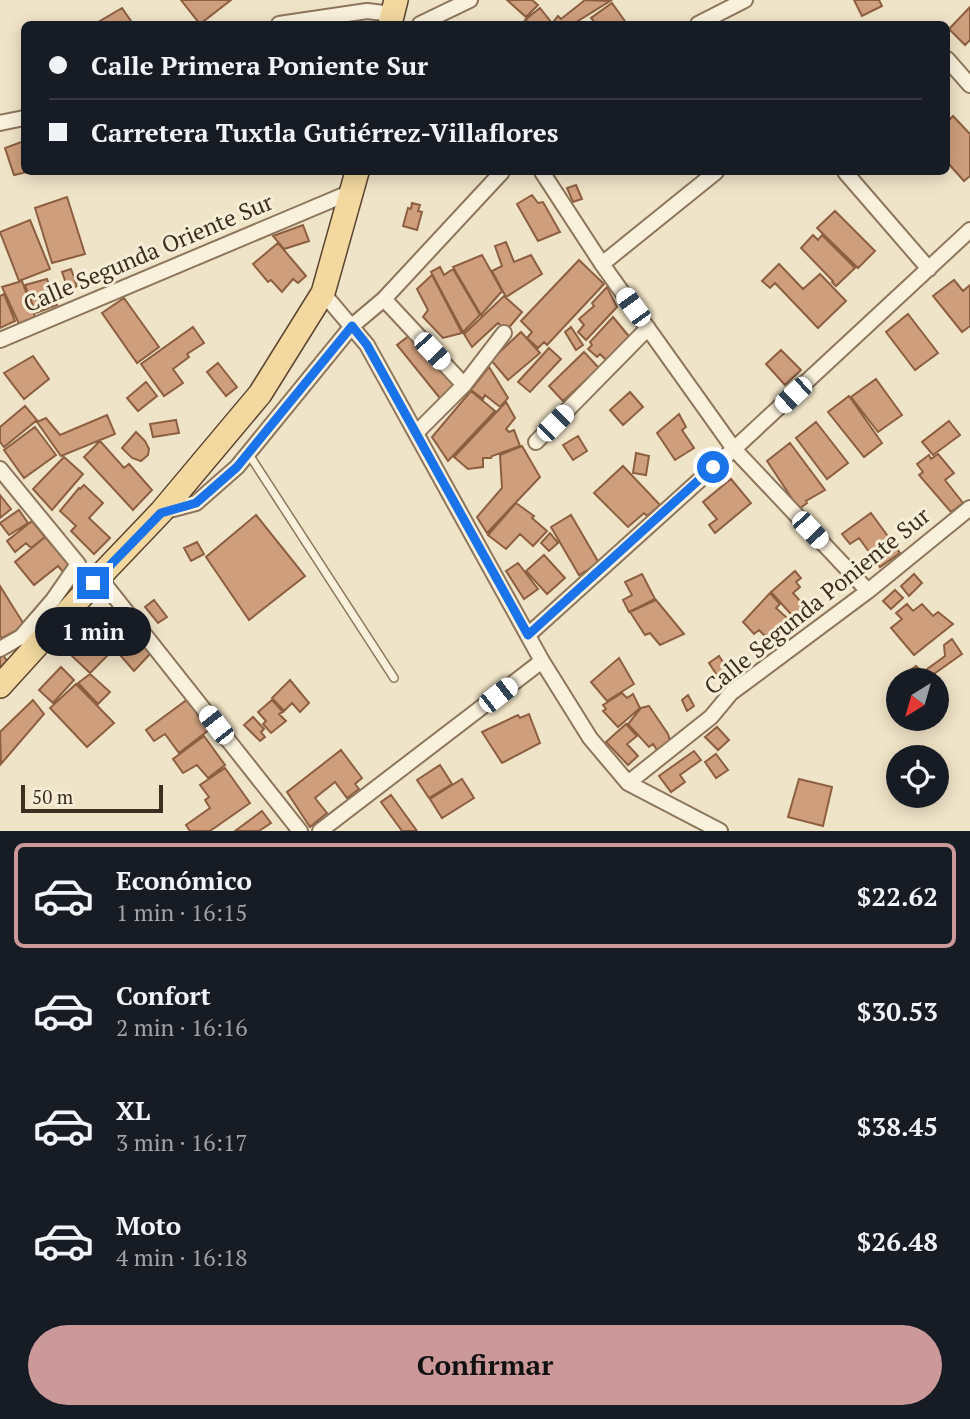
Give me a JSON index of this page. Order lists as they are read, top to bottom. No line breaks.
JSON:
{"streets":{"street":["Calle Segunda Oriente Sur","Calle Segunda Poniente Sur"]},"scale_bar":"50 m","north":"bottom left","page":{"banner":["Calle Primera Poniente Sur","Carretera Tuxtla Gutiérrez-Villaflores"],"bubble":"1 min","scale":"50 m","list":[{"name":"Económico","note":"1 min · 16:15","value":"$22.62"},{"name":"Confort","note":"2 min · 16:16","value":"$30.53"},{"name":"XL","note":"3 min · 16:17","value":"$38.45"},{"name":"Moto","note":"4 min · 16:18","value":"$26.48"}],"buttons":"Confirmar"}}
